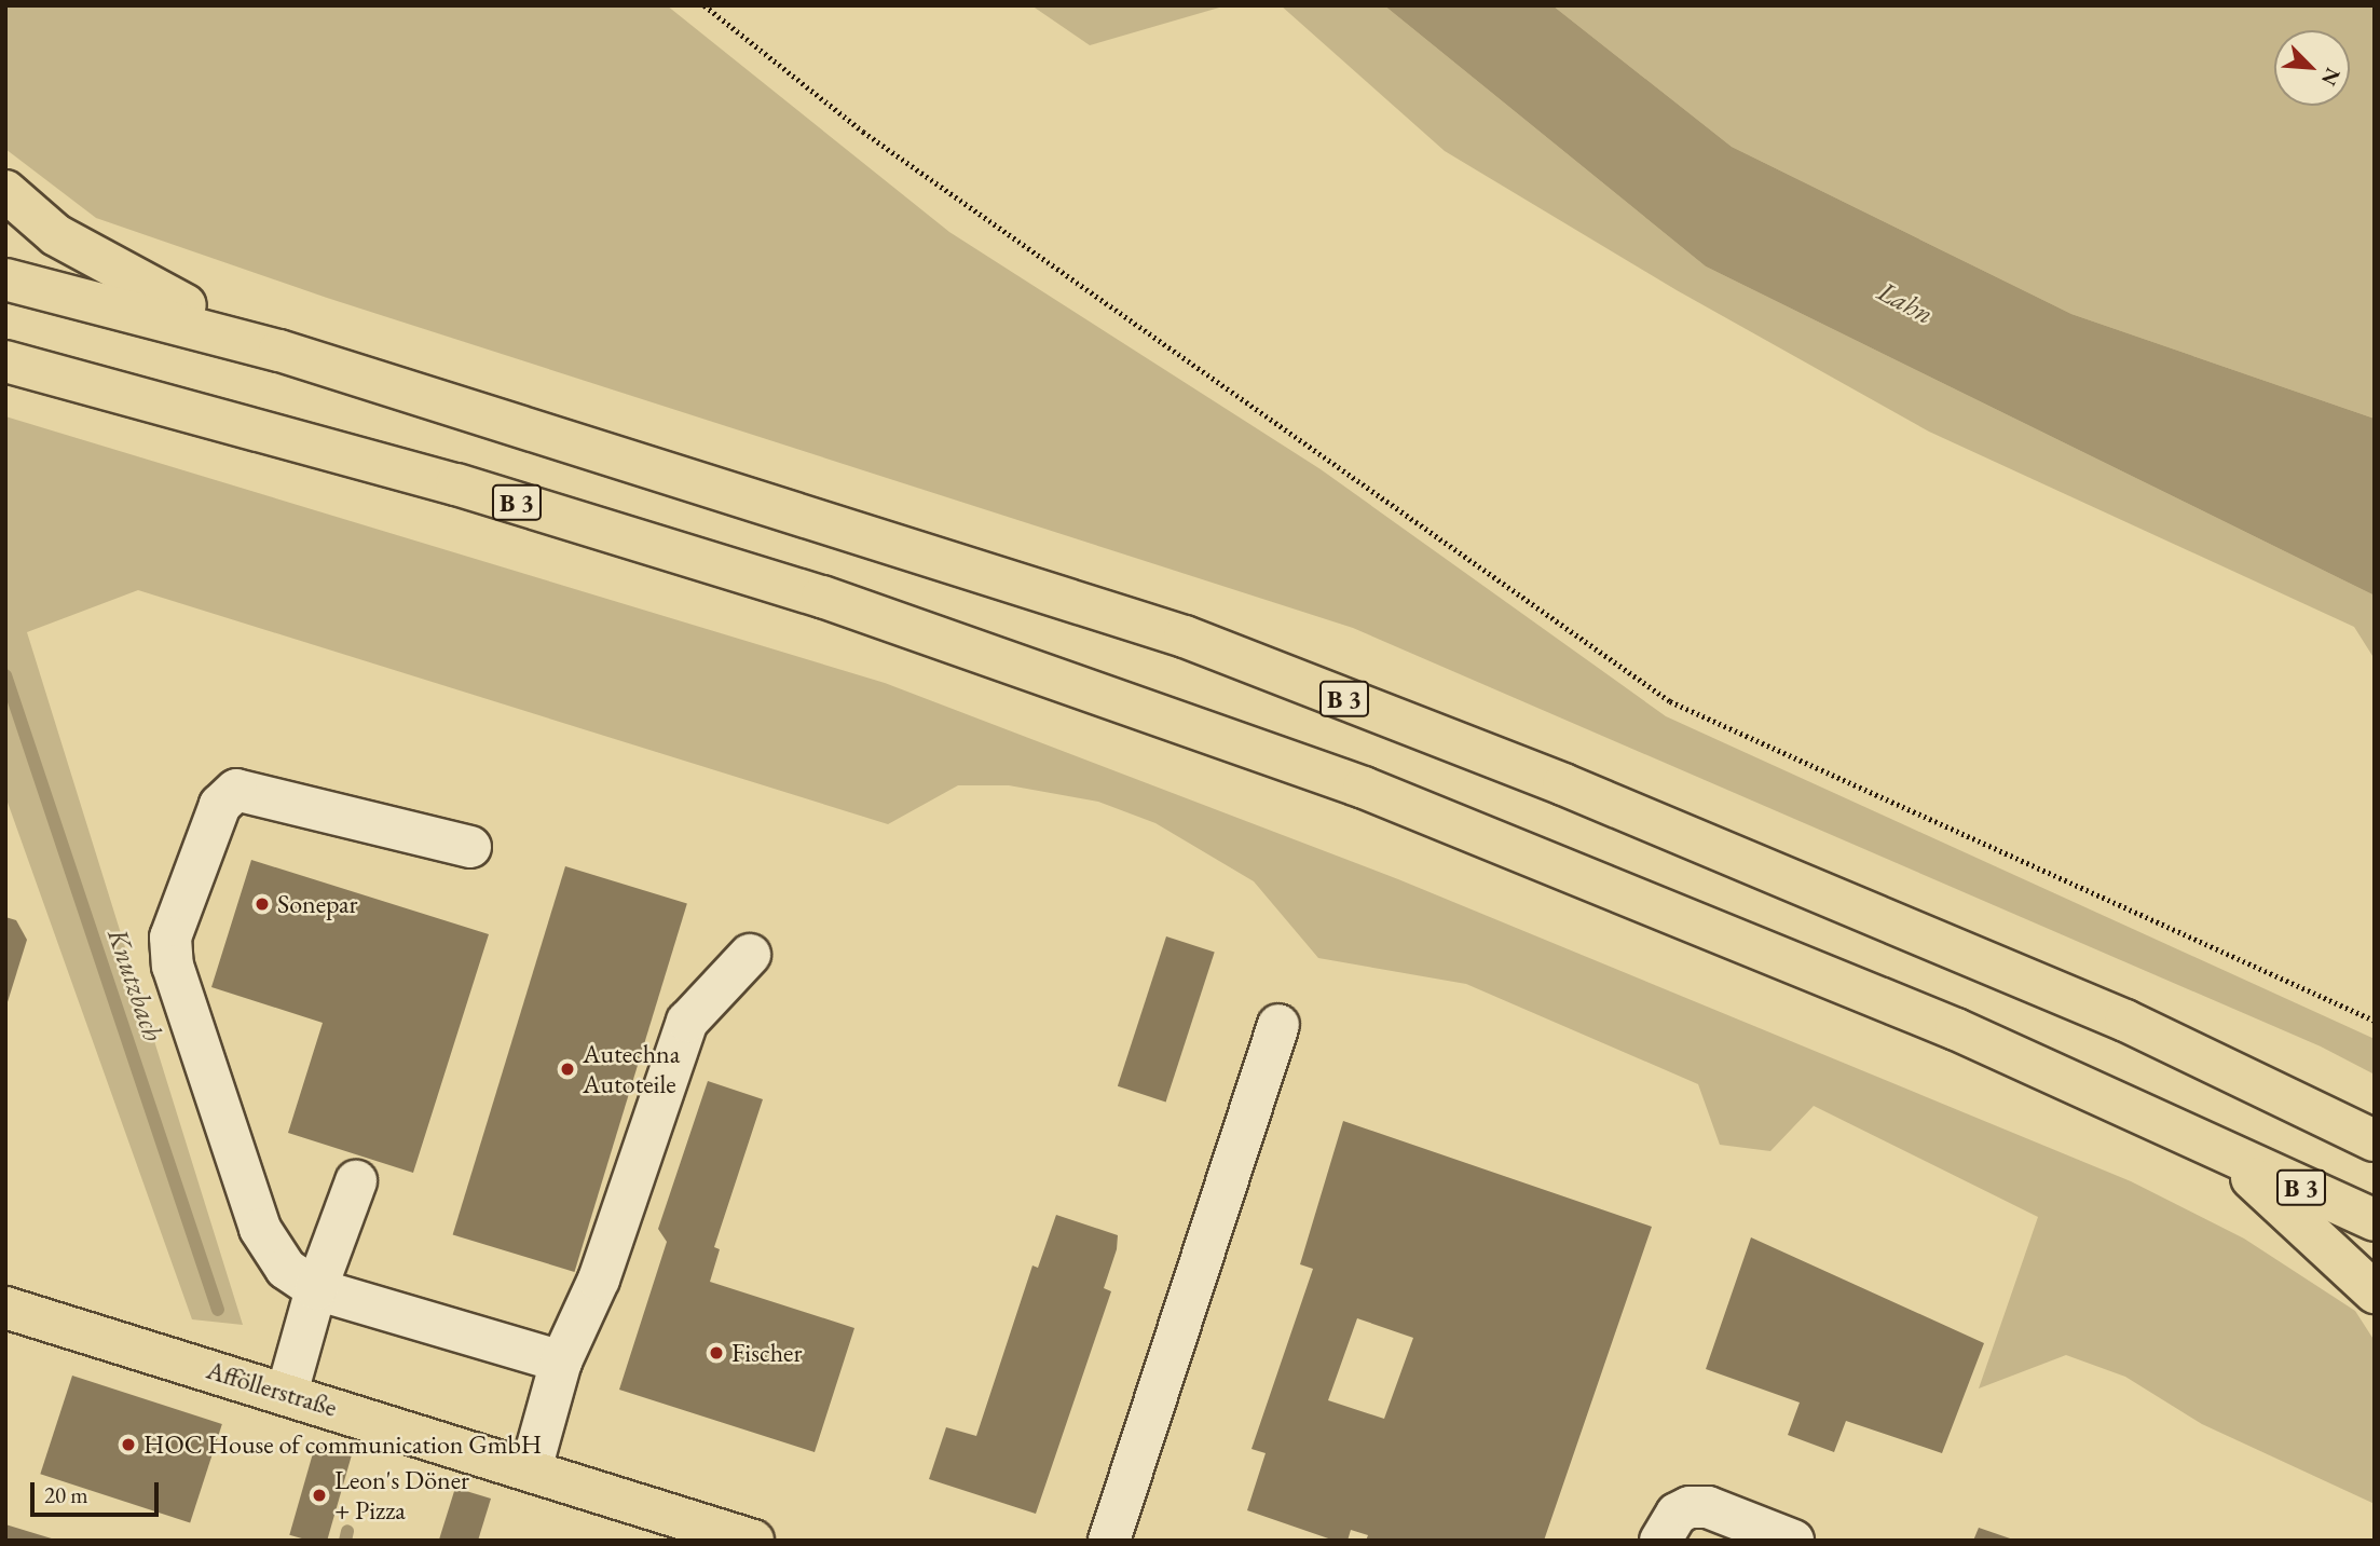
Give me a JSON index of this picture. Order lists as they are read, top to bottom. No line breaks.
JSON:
{"streets":{"main road":["B 3","Afföllerstraße"]},"water":["Lahn","Knutzbach"],"places":["Sonepar","Autechna Autoteile","Fischer","HOC House of communication GmbH","Leon's Döner + Pizza"],"scale_bar":"20 m","north":"bottom right"}
